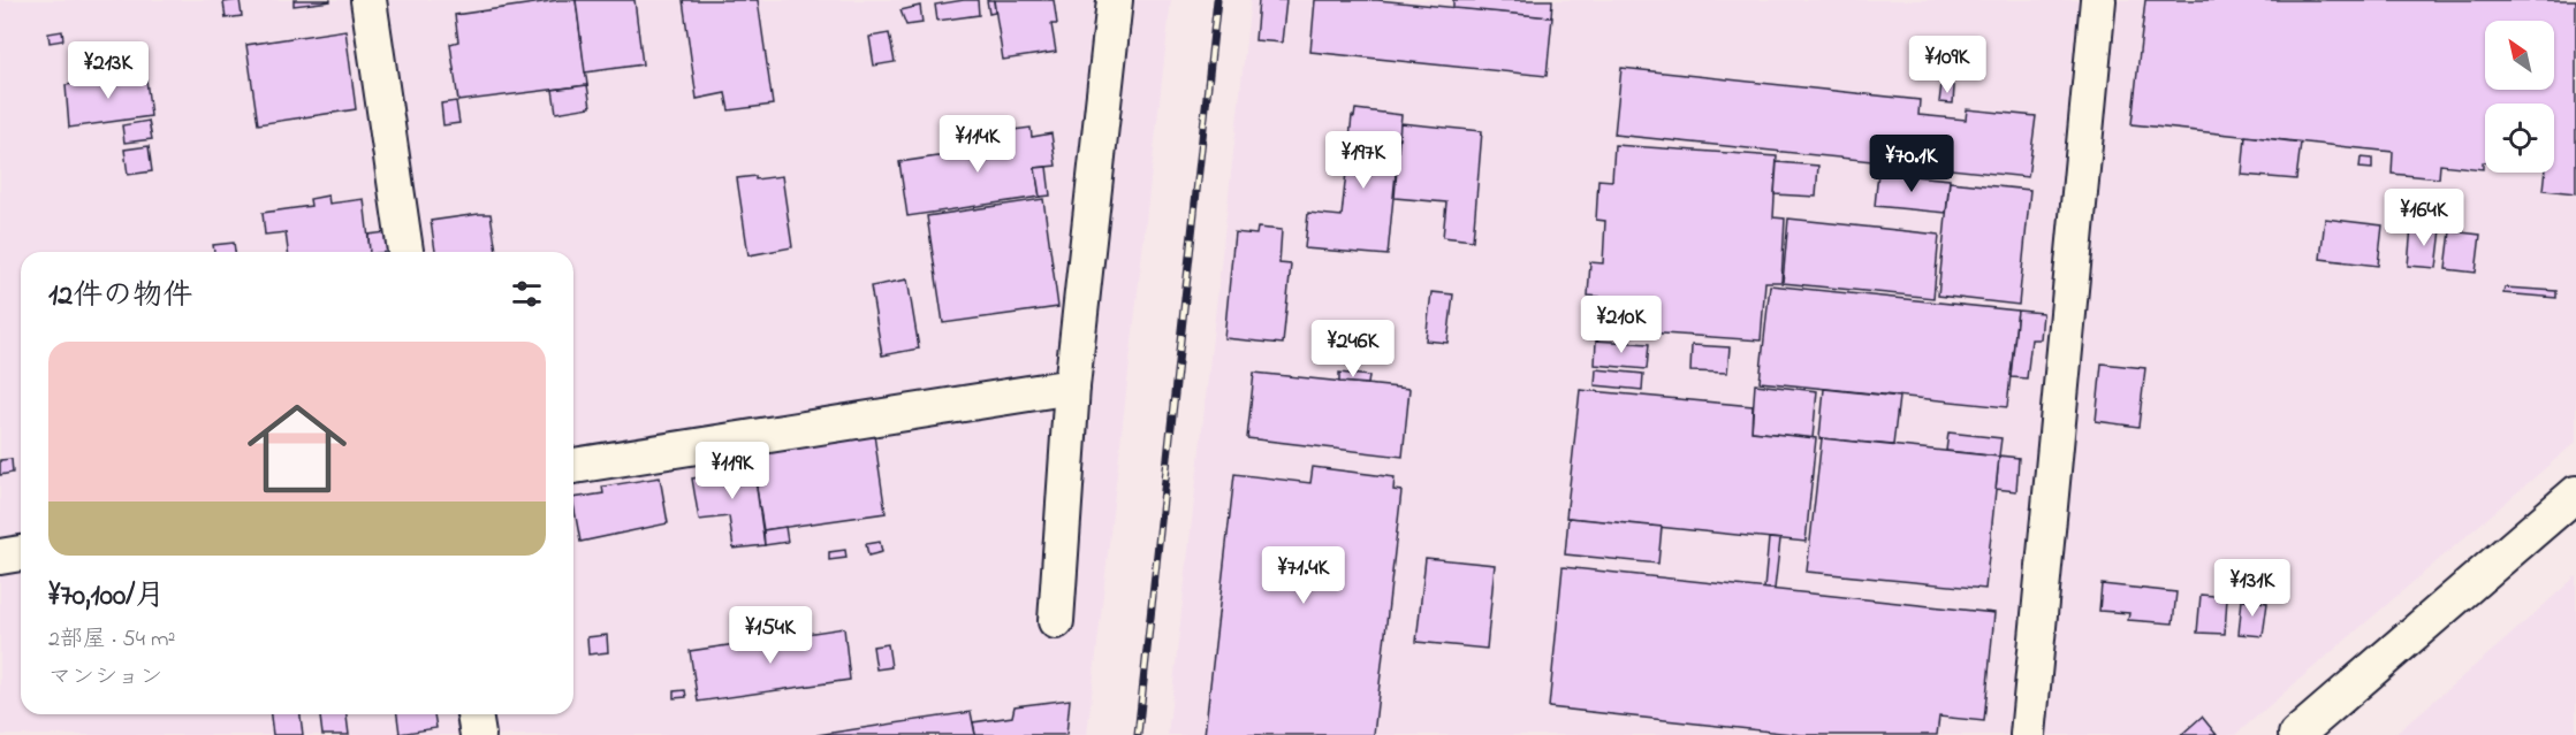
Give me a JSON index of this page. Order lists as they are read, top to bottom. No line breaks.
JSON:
{"north":"top left","page":{"price":["¥109K","¥213K","¥114K","¥197K","¥70.1K","¥164K","¥210K","¥246K","¥119K","¥71.4K","¥131K","¥154K"],"heading":"12件の物件","list":[{"name":"¥70,100/月","note":"2部屋 · 54 m² · マンション"}]}}
